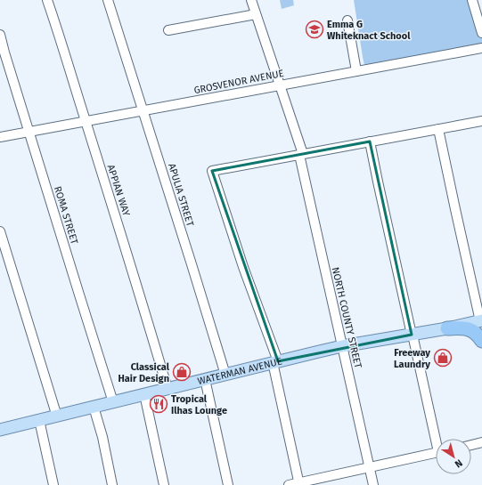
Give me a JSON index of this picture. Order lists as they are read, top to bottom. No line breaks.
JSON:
{"streets":{"main road":["WATERMAN AVENUE"],"street":["GROSVENOR AVENUE","APPIAN WAY","APULIA STREET","ROMA STREET","NORTH COUNTY STREET"]},"crossings":[["GROSVENOR AVENUE","APPIAN WAY"],["GROSVENOR AVENUE","APULIA STREET"],["GROSVENOR AVENUE","ROMA STREET"],["GROSVENOR AVENUE","NORTH COUNTY STREET"],["APPIAN WAY","WATERMAN AVENUE"],["APULIA STREET","WATERMAN AVENUE"],["ROMA STREET","WATERMAN AVENUE"],["NORTH COUNTY STREET","WATERMAN AVENUE"]],"places":{"school or university":["Emma G Whiteknact School"],"shop":["Freeway Laundry","Classical Hair Design"],"restaurant":["Tropical Ilhas Lounge"]},"north":"bottom right"}
